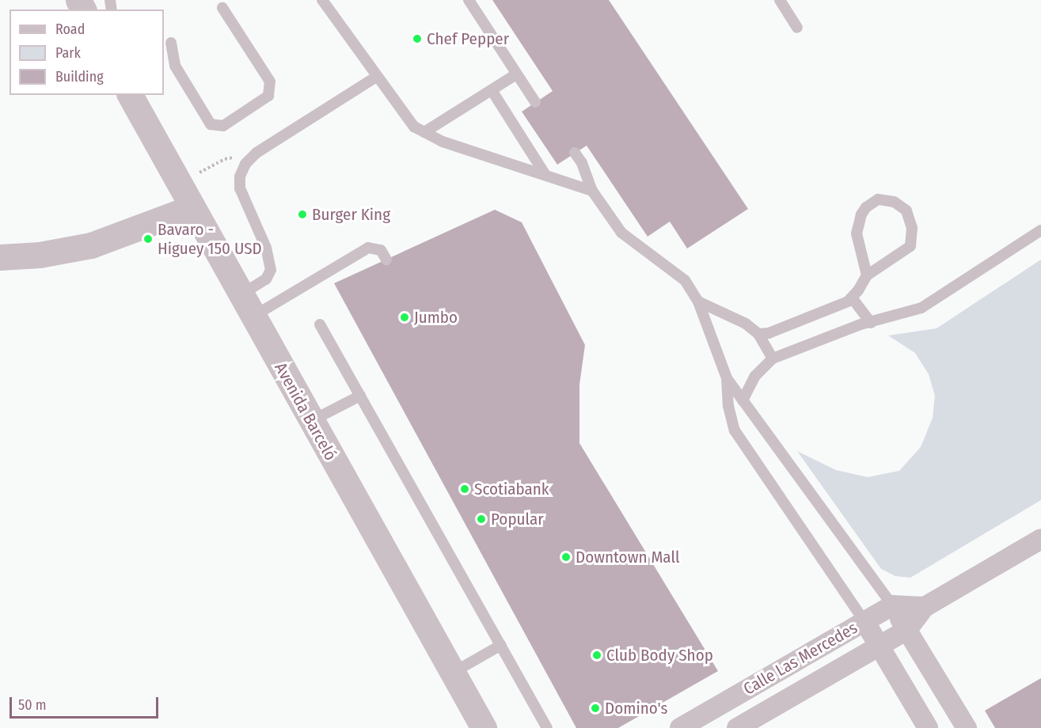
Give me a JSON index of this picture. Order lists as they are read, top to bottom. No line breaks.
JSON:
{"streets":{"street":["Avenida Barceló","Calle Las Mercedes"]},"places":["Chef Pepper","Burger King","Bavaro - Higuey 150 USD","Jumbo","Scotiabank","Popular","Downtown Mall","Club Body Shop","Domino's"],"legend":["Road","Park","Building"],"scale_bar":"50 m"}
